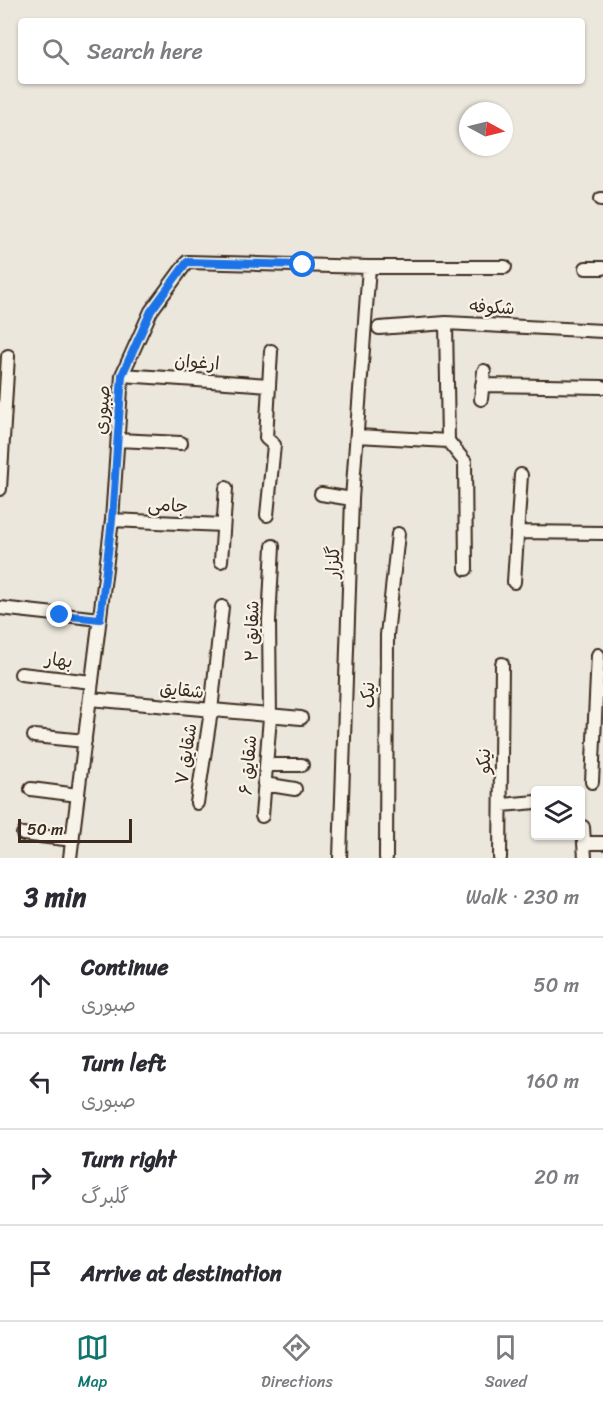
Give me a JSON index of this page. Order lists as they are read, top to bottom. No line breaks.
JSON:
{"streets":{"street":["شکوفه","ارغوان","صبوری","جامی","گلزار","شقایق ۲","بهار","شقایق","نیک","شقایق ۷","نیکو","شقایق ۶"]},"crossings":[["ارغوان","صبوری"],["صبوری","جامی"],["صبوری","گلزار"],["صبوری","بهار"],["صبوری","شقایق"],["شقایق ۲","شقایق"],["شقایق ۲","شقایق ۶"],["شقایق","شقایق ۷"],["شقایق","شقایق ۶"]],"scale_bar":"50 m","north":"right","page":{"search":"Search here","scale":"50 m","heading":["3 min","Walk · 230 m"],"list":[["Continue","صبوری","50 m"],["Turn left","صبوری","160 m"],["Turn right","گلبرگ","20 m"],"Arrive at destination"],"nav":["Map","Directions","Saved"]}}
